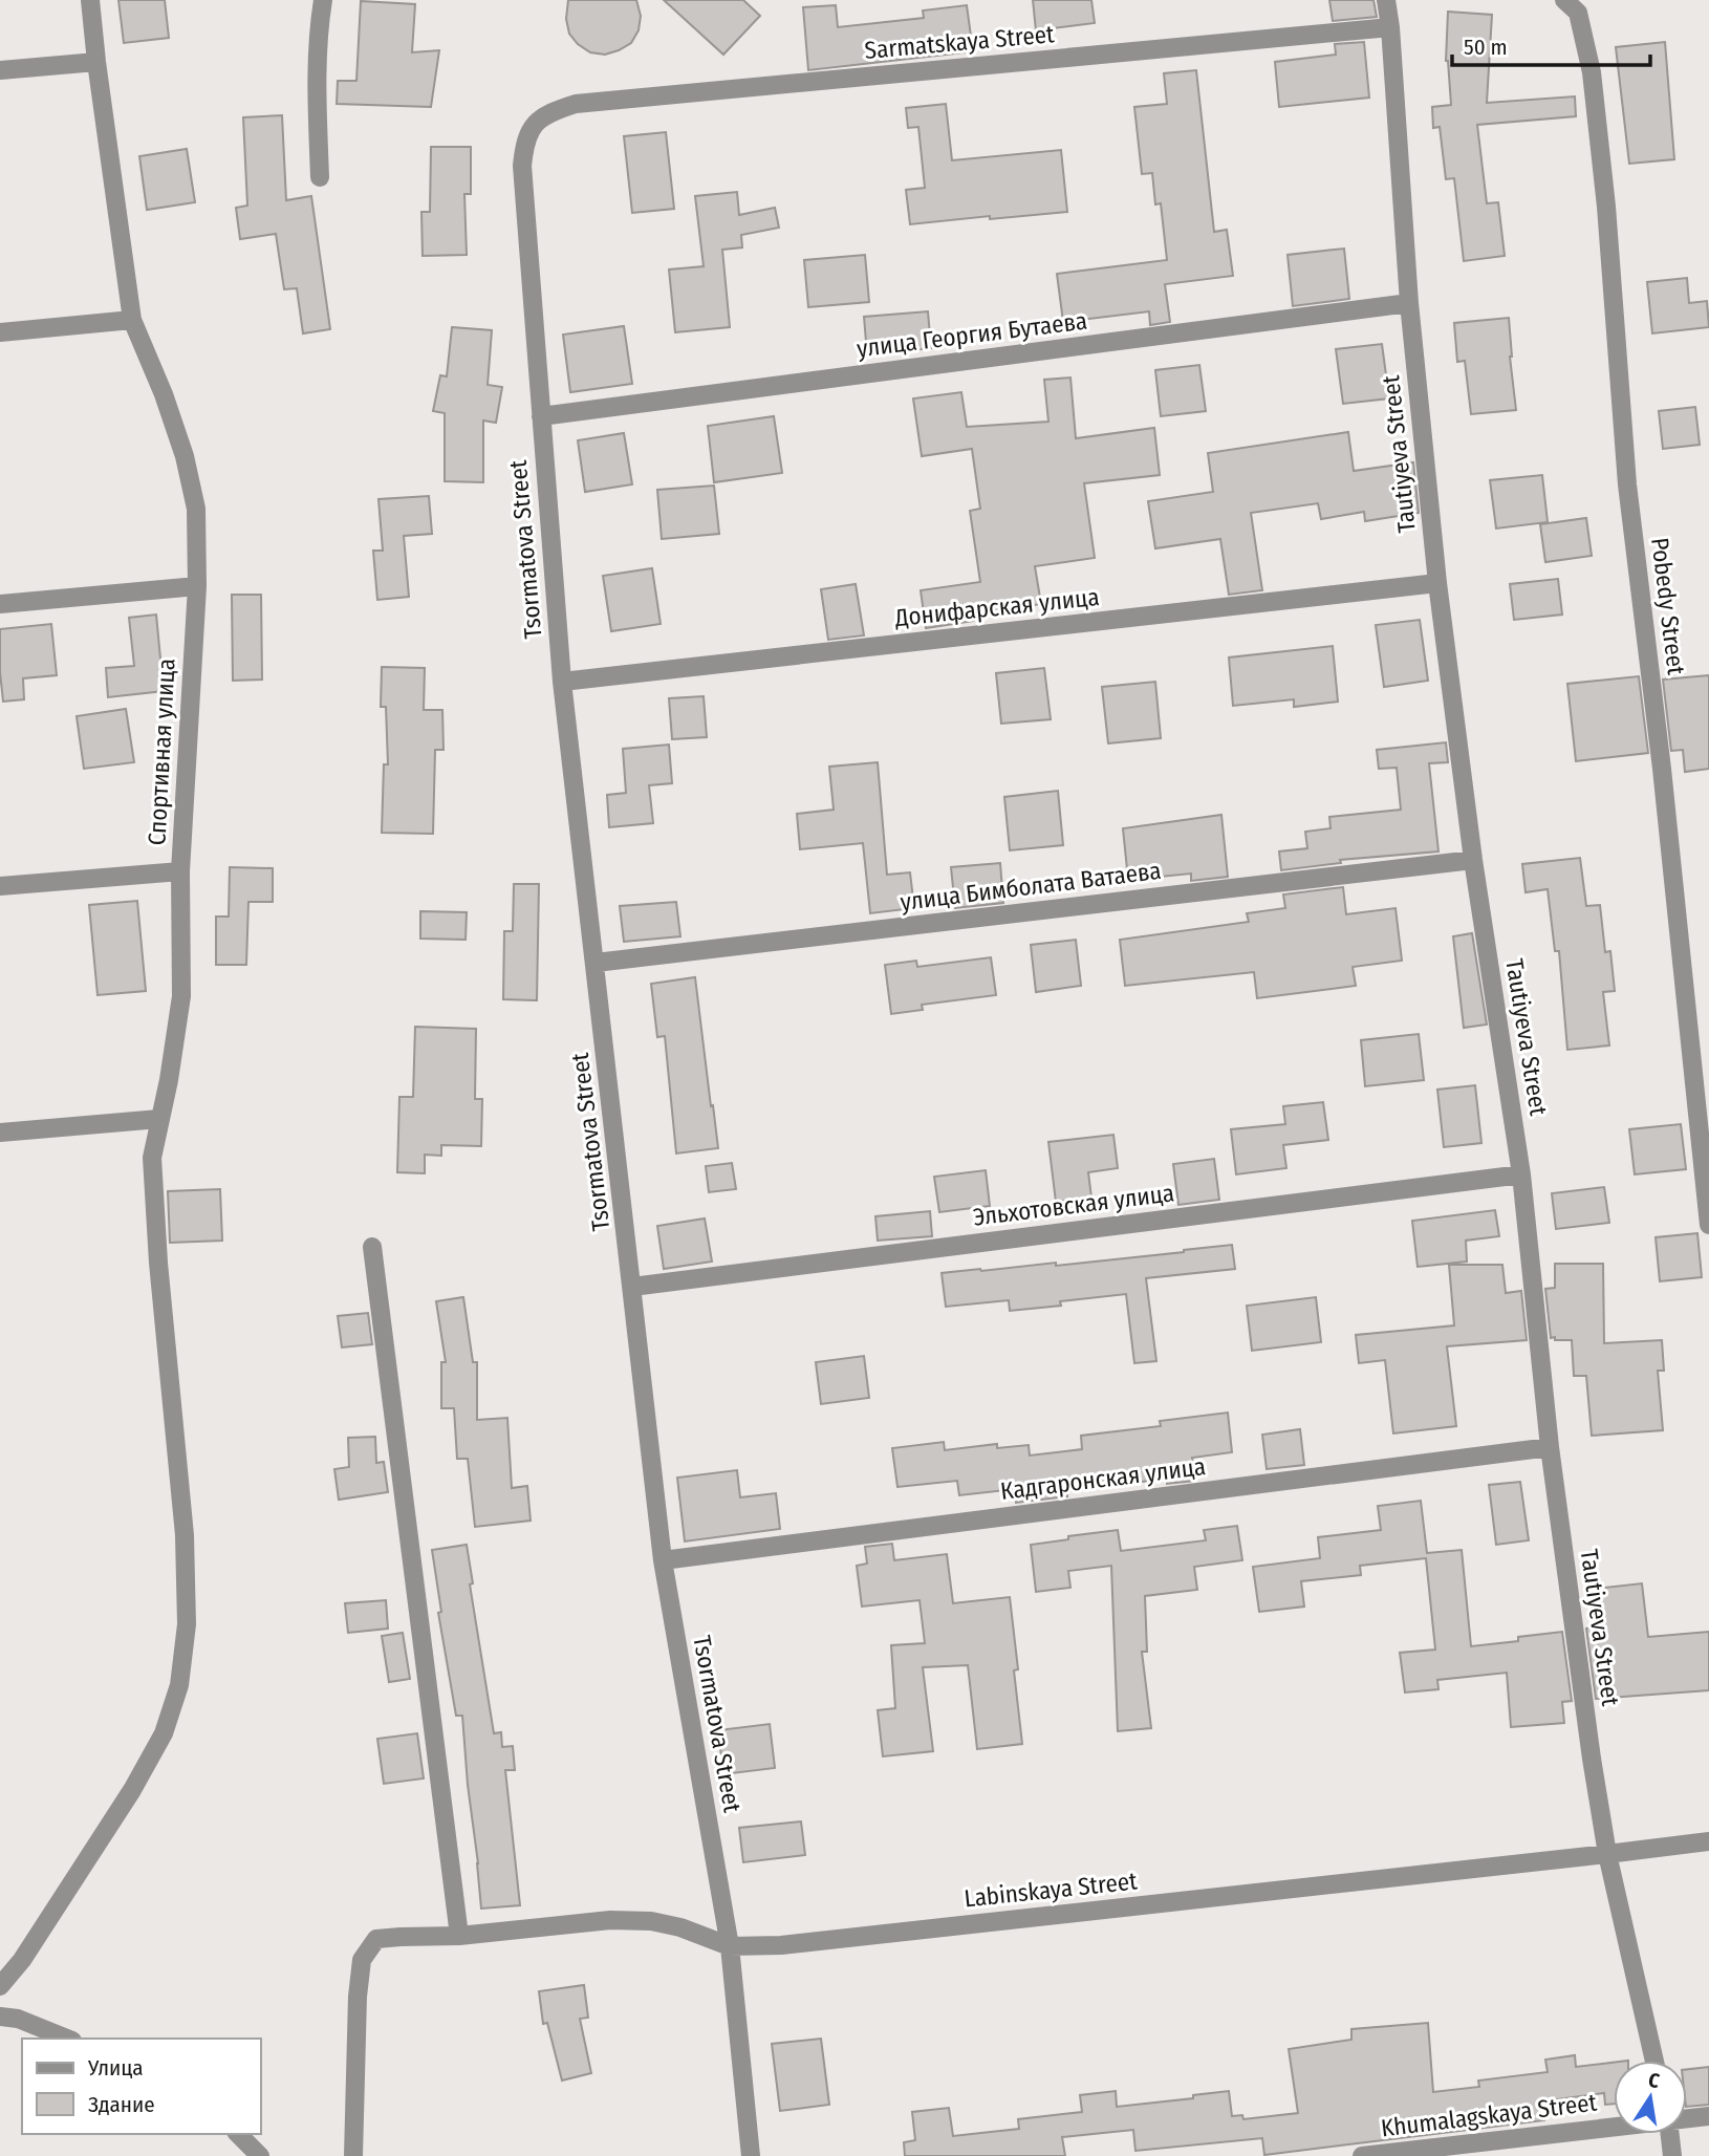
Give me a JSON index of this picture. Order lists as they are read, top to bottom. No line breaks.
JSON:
{"streets":{"street":["Sarmatskaya Street","улица Георгия Бутаева","Tautiyeva Street","Tsormatova Street","Pobedy Street","Донифарская улица","Спортивная улица","улица Бимболата Ватаева","Эльхотовская улица","Кадгаронская улица","Labinskaya Street","Khumalagskaya Street"]},"crossings":[["Sarmatskaya Street","Tautiyeva Street"],["Sarmatskaya Street","Tsormatova Street"],["улица Георгия Бутаева","Tautiyeva Street"],["улица Георгия Бутаева","Tsormatova Street"],["Tautiyeva Street","Донифарская улица"],["Tautiyeva Street","улица Бимболата Ватаева"],["Tautiyeva Street","Эльхотовская улица"],["Tautiyeva Street","Кадгаронская улица"],["Tautiyeva Street","Labinskaya Street"],["Tsormatova Street","Донифарская улица"],["Tsormatova Street","улица Бимболата Ватаева"],["Tsormatova Street","Эльхотовская улица"],["Tsormatova Street","Кадгаронская улица"],["Tsormatova Street","Labinskaya Street"]],"legend":["Улица","Здание"],"scale_bar":"50 m","north":"top"}
